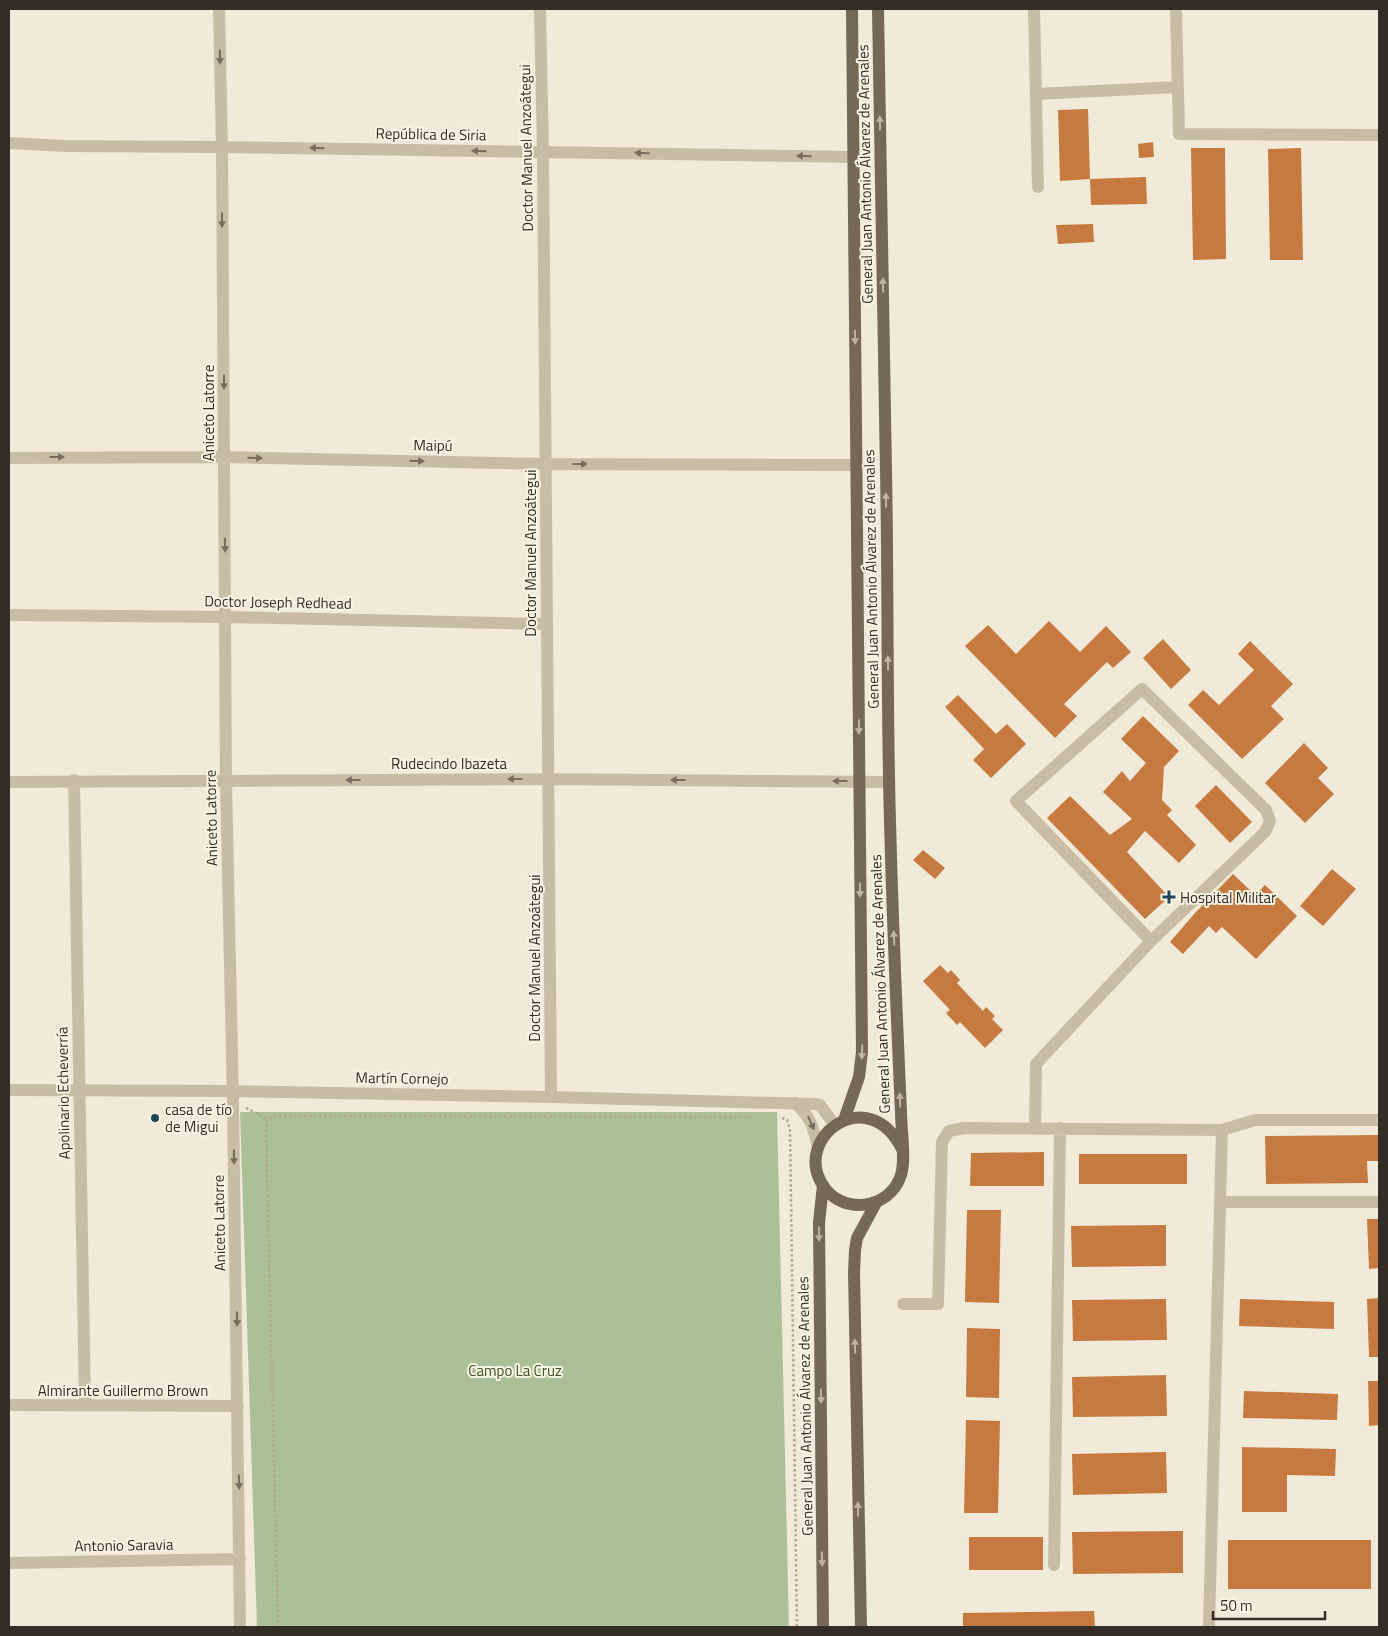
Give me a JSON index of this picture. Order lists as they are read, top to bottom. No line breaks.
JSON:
{"streets":{"main road":["General Juan Antonio Álvarez de Arenales"],"street":["República de Siria","Doctor Manuel Anzoátegui","Aniceto Latorre","Maipú","Doctor Joseph Redhead","Rudecindo Ibazeta","Martín Cornejo","Apolinario Echeverría","Almirante Guillermo Brown","Antonio Saravia"]},"crossings":[["República de Siria","Doctor Manuel Anzoátegui"],["República de Siria","General Juan Antonio Álvarez de Arenales"],["República de Siria","Aniceto Latorre"],["Doctor Manuel Anzoátegui","Maipú"],["Doctor Manuel Anzoátegui","Doctor Joseph Redhead"],["Doctor Manuel Anzoátegui","Rudecindo Ibazeta"],["Doctor Manuel Anzoátegui","Martín Cornejo"],["General Juan Antonio Álvarez de Arenales","Maipú"],["General Juan Antonio Álvarez de Arenales","Rudecindo Ibazeta"],["General Juan Antonio Álvarez de Arenales","Martín Cornejo"],["Aniceto Latorre","Maipú"],["Aniceto Latorre","Doctor Joseph Redhead"],["Aniceto Latorre","Rudecindo Ibazeta"],["Aniceto Latorre","Martín Cornejo"],["Aniceto Latorre","Almirante Guillermo Brown"],["Aniceto Latorre","Antonio Saravia"],["Rudecindo Ibazeta","Apolinario Echeverría"],["Martín Cornejo","Apolinario Echeverría"],["Apolinario Echeverría","Almirante Guillermo Brown"]],"one_way":["República de Siria","Aniceto Latorre","Maipú","Rudecindo Ibazeta"],"parks":["Campo La Cruz"],"places":{"health":["Hospital Militar"],"other":["casa de tío de Migui"]},"scale_bar":"50 m"}
